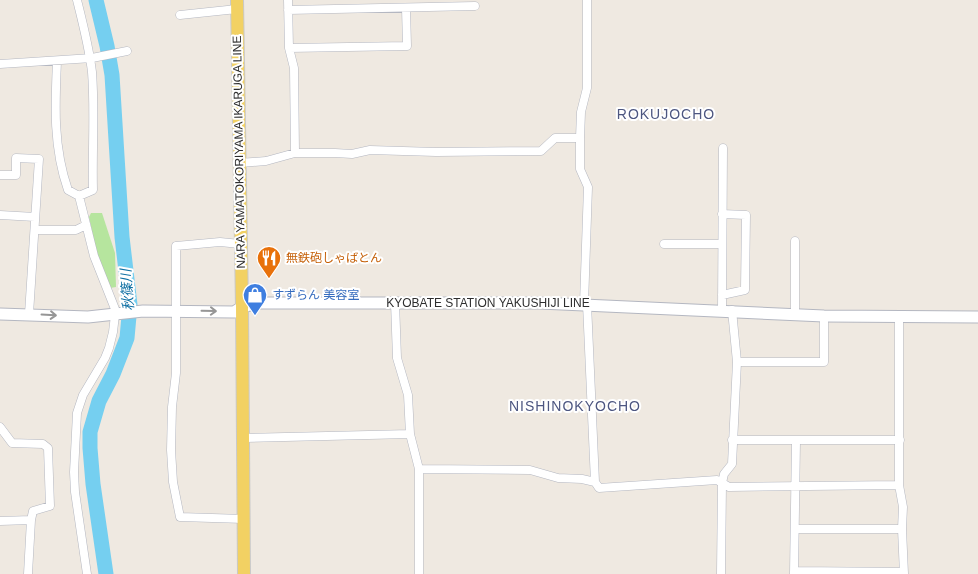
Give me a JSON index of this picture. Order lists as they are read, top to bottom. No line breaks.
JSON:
{"streets":{"main road":["NARA YAMATOKORIYAMA IKARUGA LINE","KYOBATE STATION YAKUSHIJI LINE"]},"crossings":[["NARA YAMATOKORIYAMA IKARUGA LINE","KYOBATE STATION YAKUSHIJI LINE"]],"districts":["ROKUJOCHO","NISHINOKYOCHO"],"water":["秋篠川"],"places":{"restaurant":["無鉄砲しゃばとん"],"shop":["すずらん 美容室"]}}
